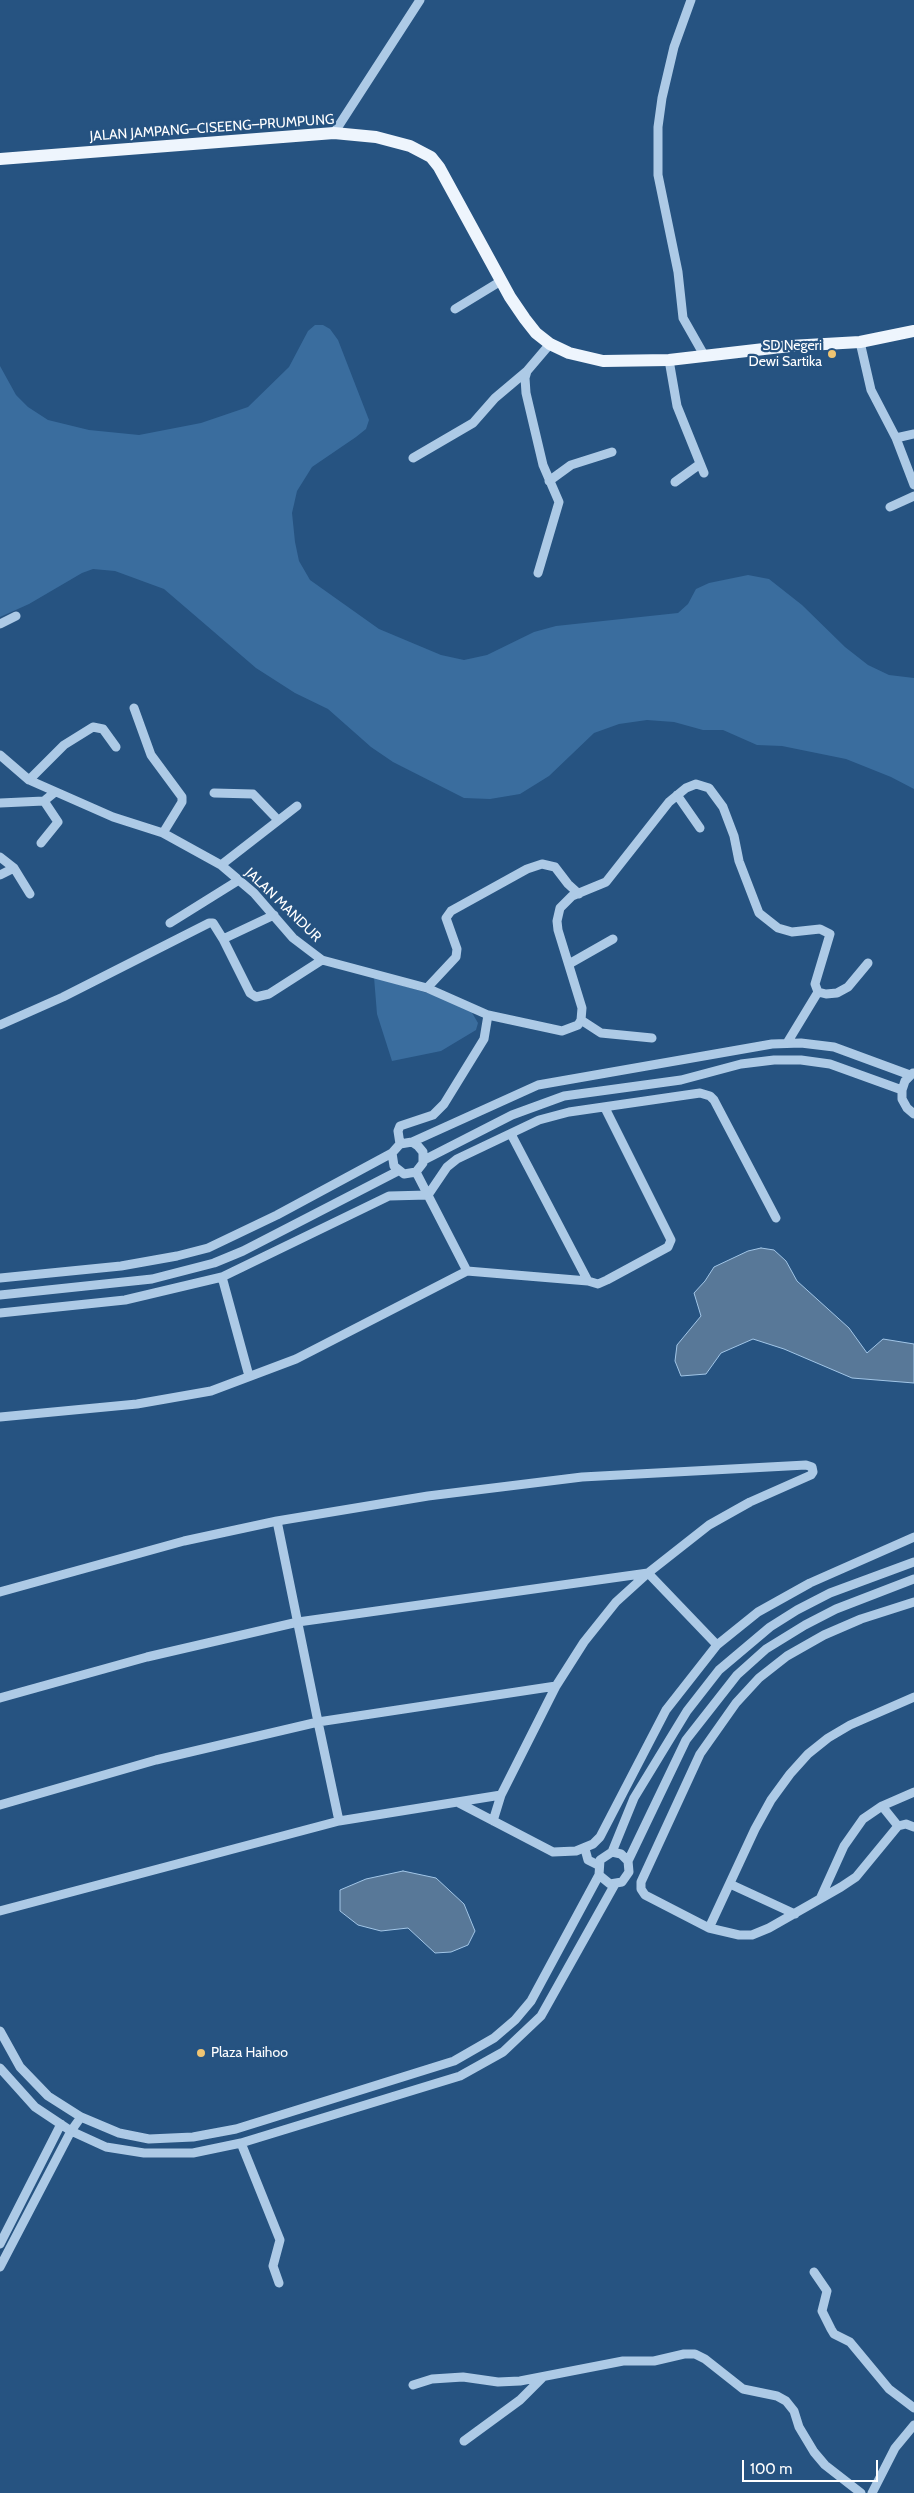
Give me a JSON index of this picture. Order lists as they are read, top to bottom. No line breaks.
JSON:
{"streets":{"main road":["JALAN JAMPANG–CISEENG–PRUMPUNG"],"street":["JALAN MANDUR"]},"places":["SD Negeri Dewi Sartika","Plaza Haihoo"],"scale_bar":"100 m"}
